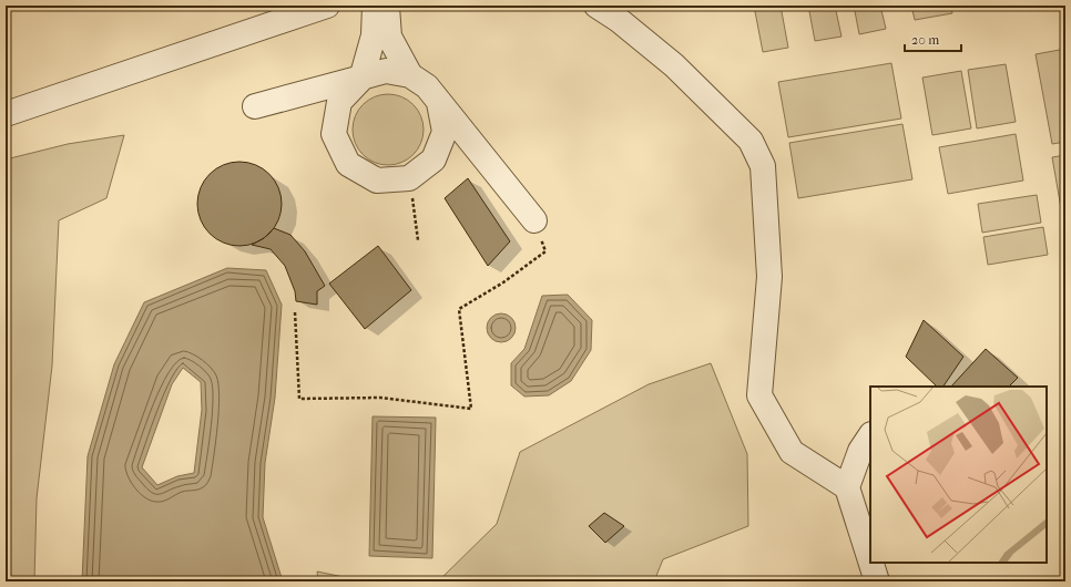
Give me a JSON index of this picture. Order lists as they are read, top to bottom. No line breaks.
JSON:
{"scale_bar":"20 m"}
